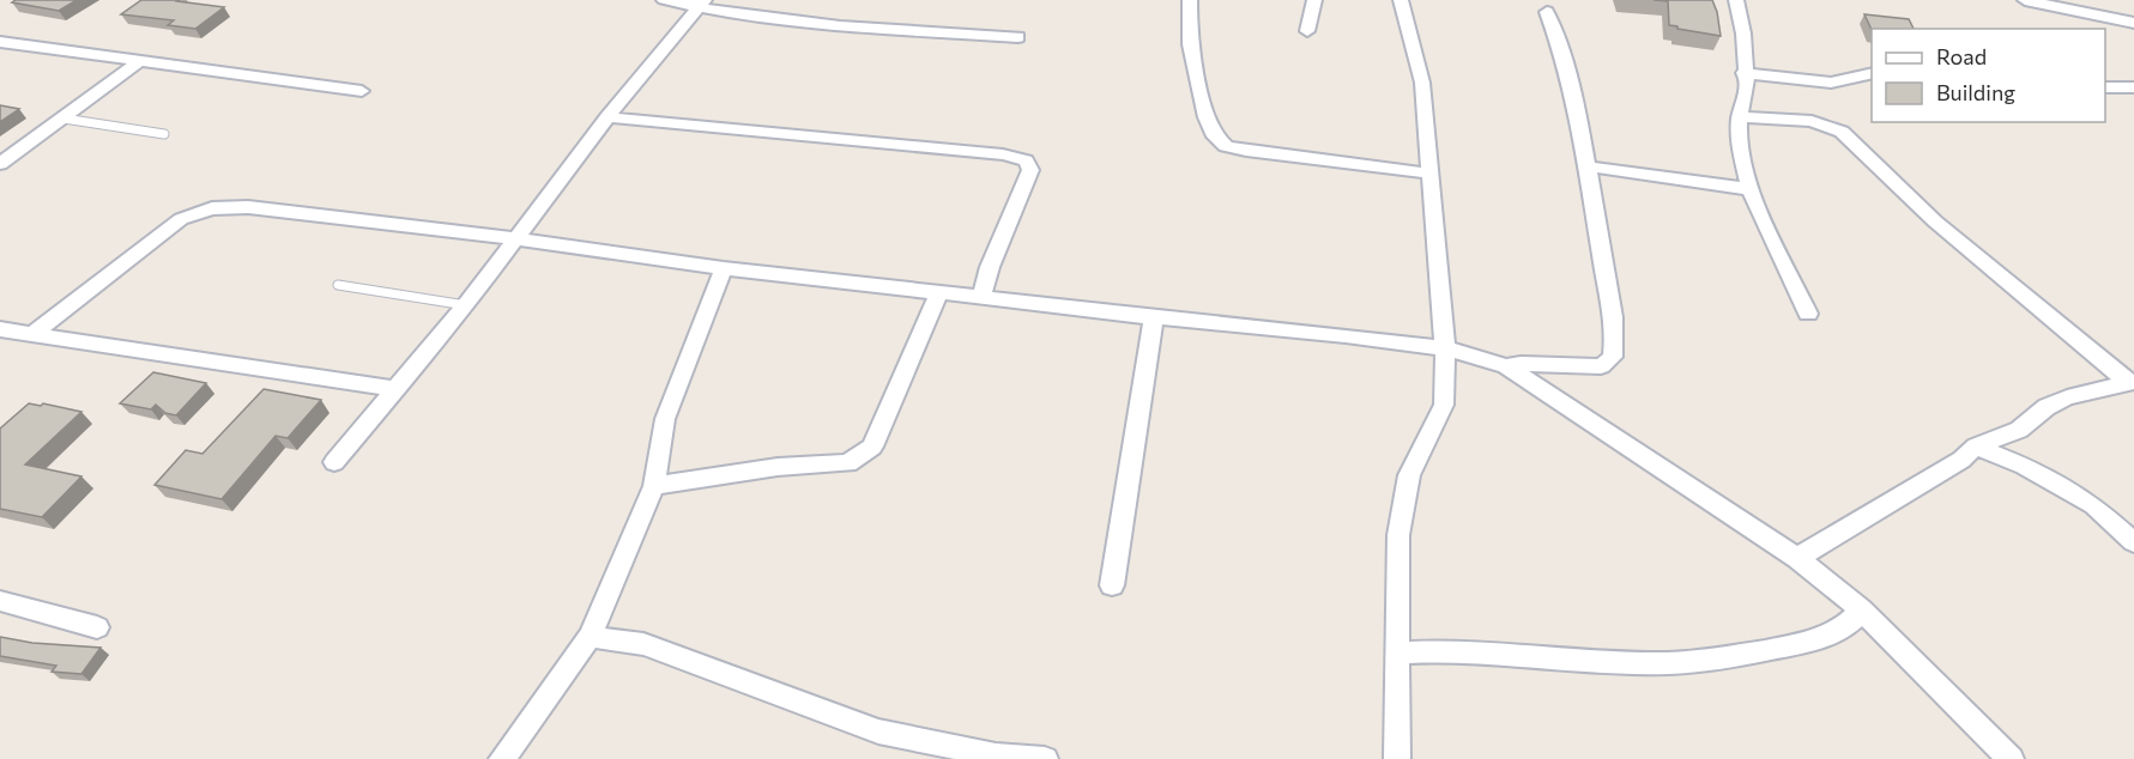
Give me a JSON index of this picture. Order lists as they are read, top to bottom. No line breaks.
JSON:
{"legend":["Road","Building"]}
